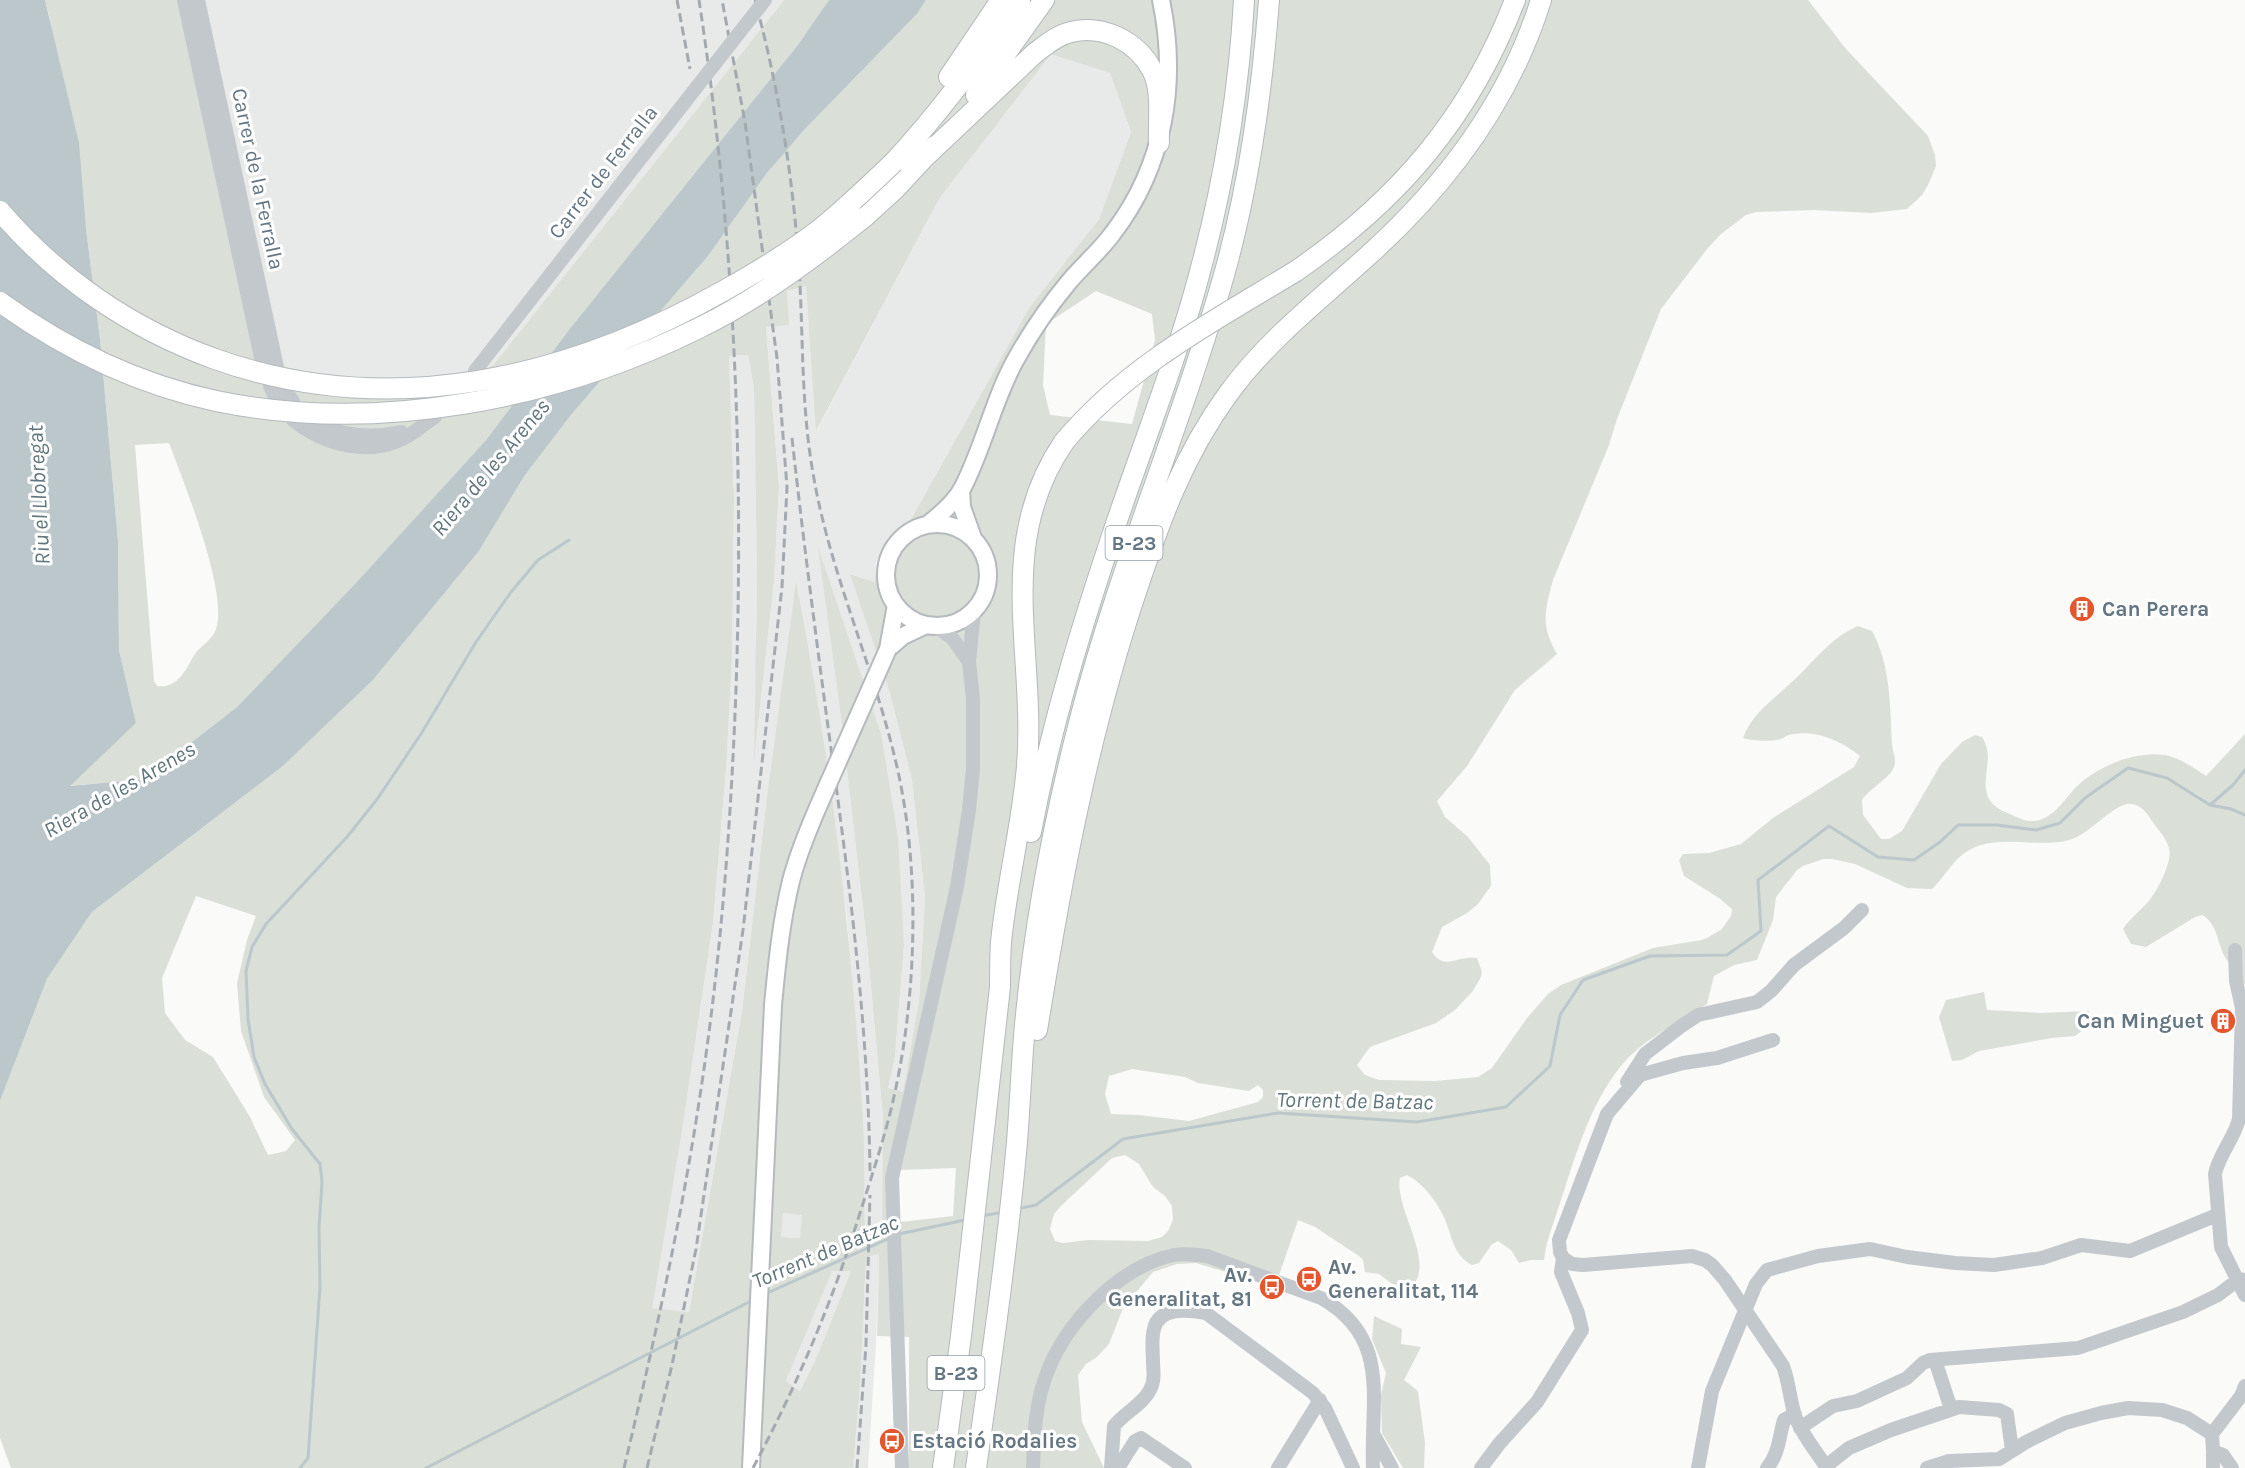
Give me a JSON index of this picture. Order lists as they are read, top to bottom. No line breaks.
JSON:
{"streets":{"highway":["B-23"],"street":["Carrer de Ferralla","Carrer de la Ferralla"]},"water":["Riera de les Arenes","Riu el Llobregat","Torrent de Batzac"],"places":{"building":["Can Perera","Can Minguet"],"bus stop":["Av. Generalitat, 114","Av. Generalitat, 81","Estació Rodalies"]}}
